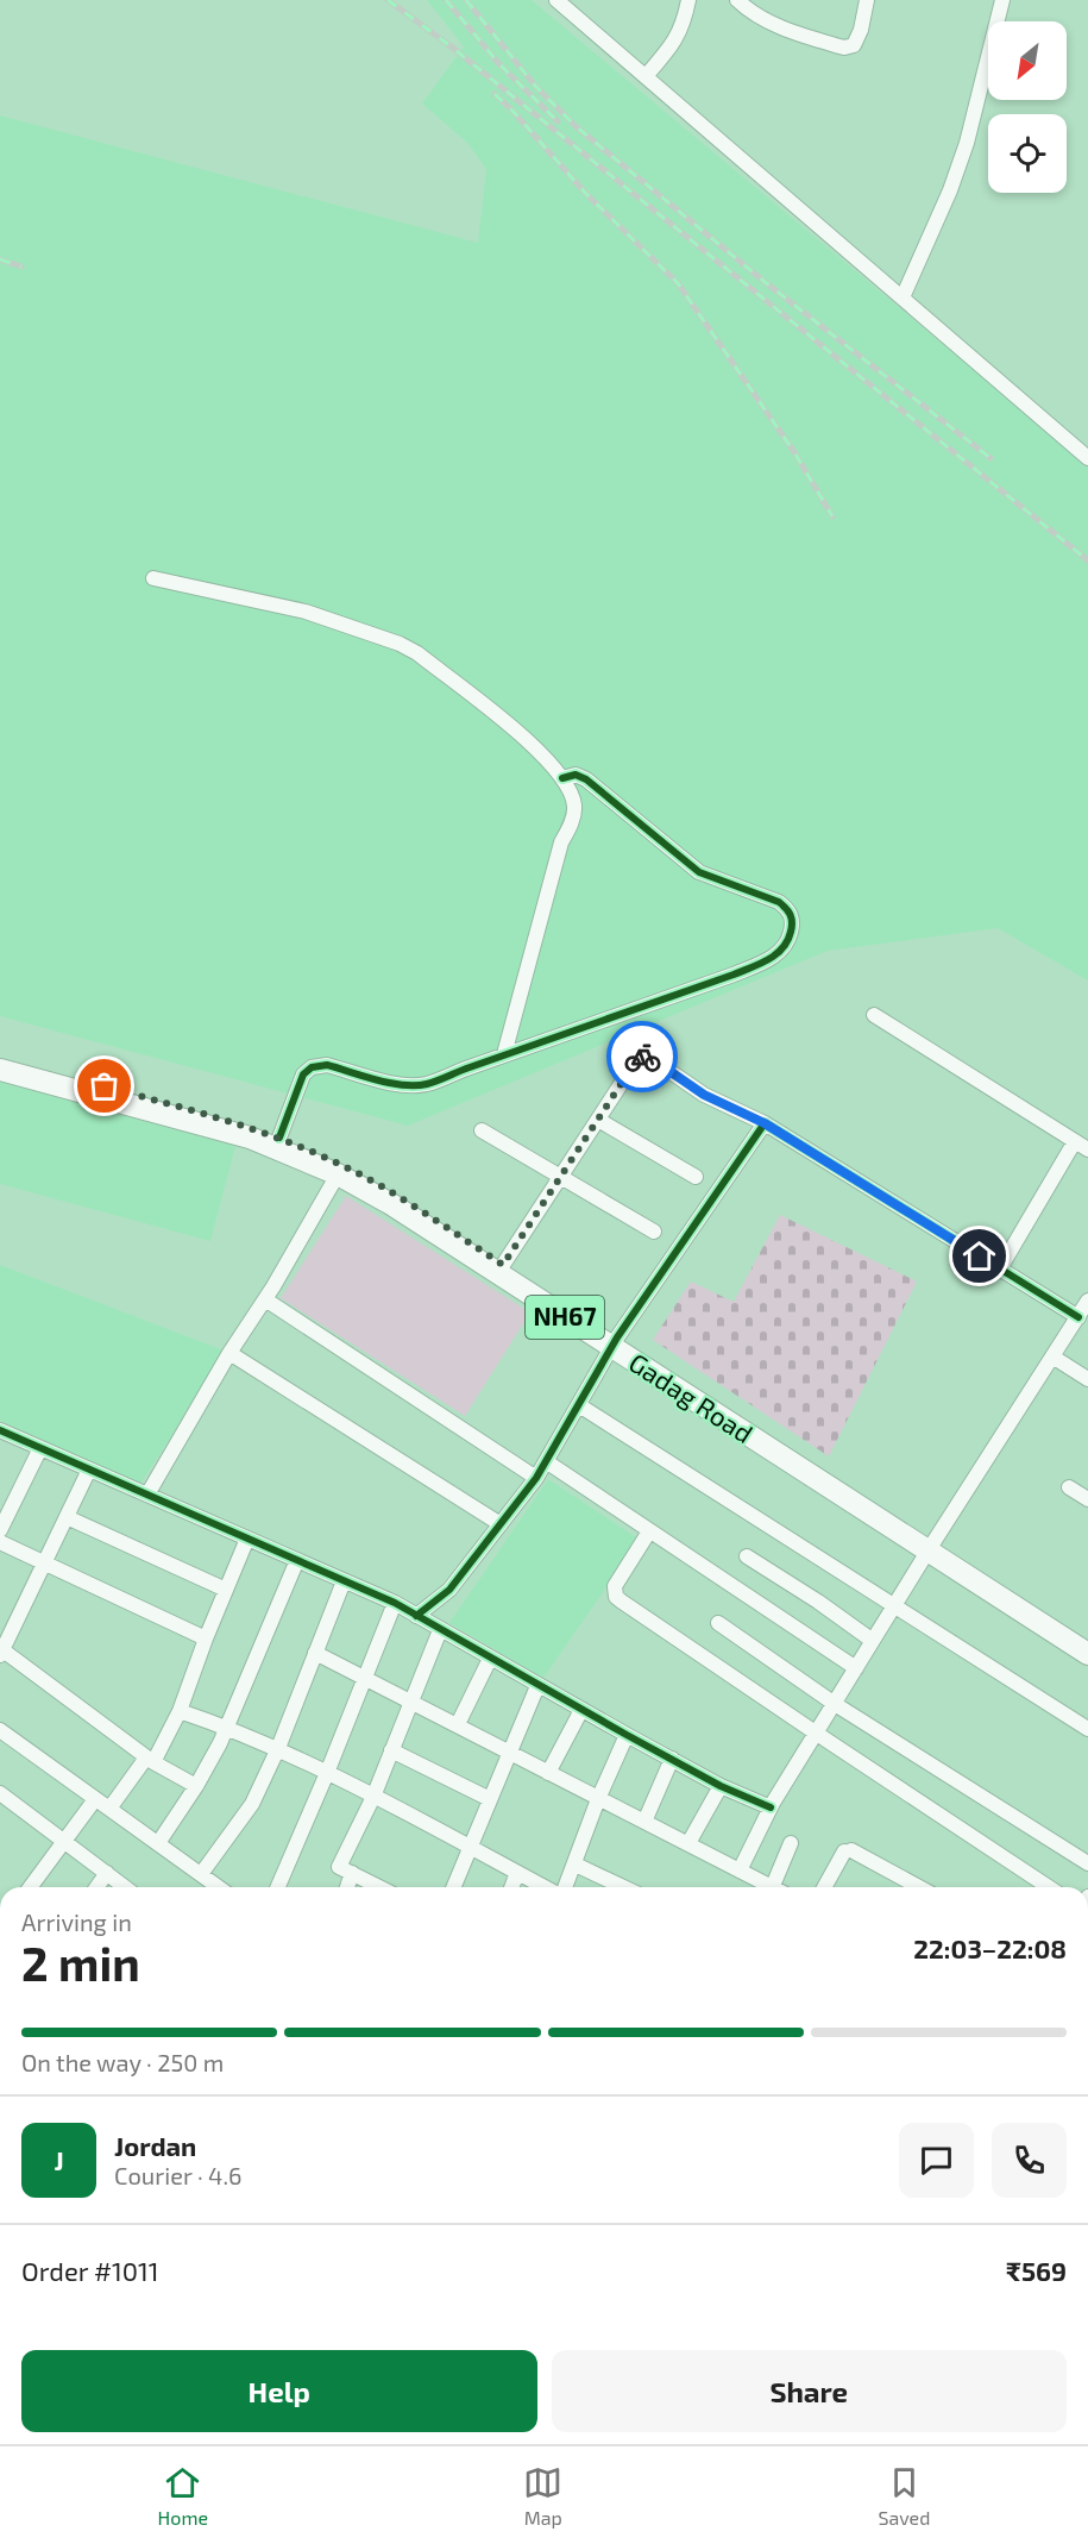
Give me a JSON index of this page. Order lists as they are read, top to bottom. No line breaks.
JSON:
{"streets":{"highway":["NH67","Gadag Road"]},"north":"bottom left","page":{"heading":["2 min","Arriving in","22:03–22:08"],"panel":["Jordan","Courier · 4.6","Order #1011","₹569"],"bar":"On the way · 250 m","round":"J","buttons":["Help","Share"],"tabs":["Home","Map","Saved"]}}
